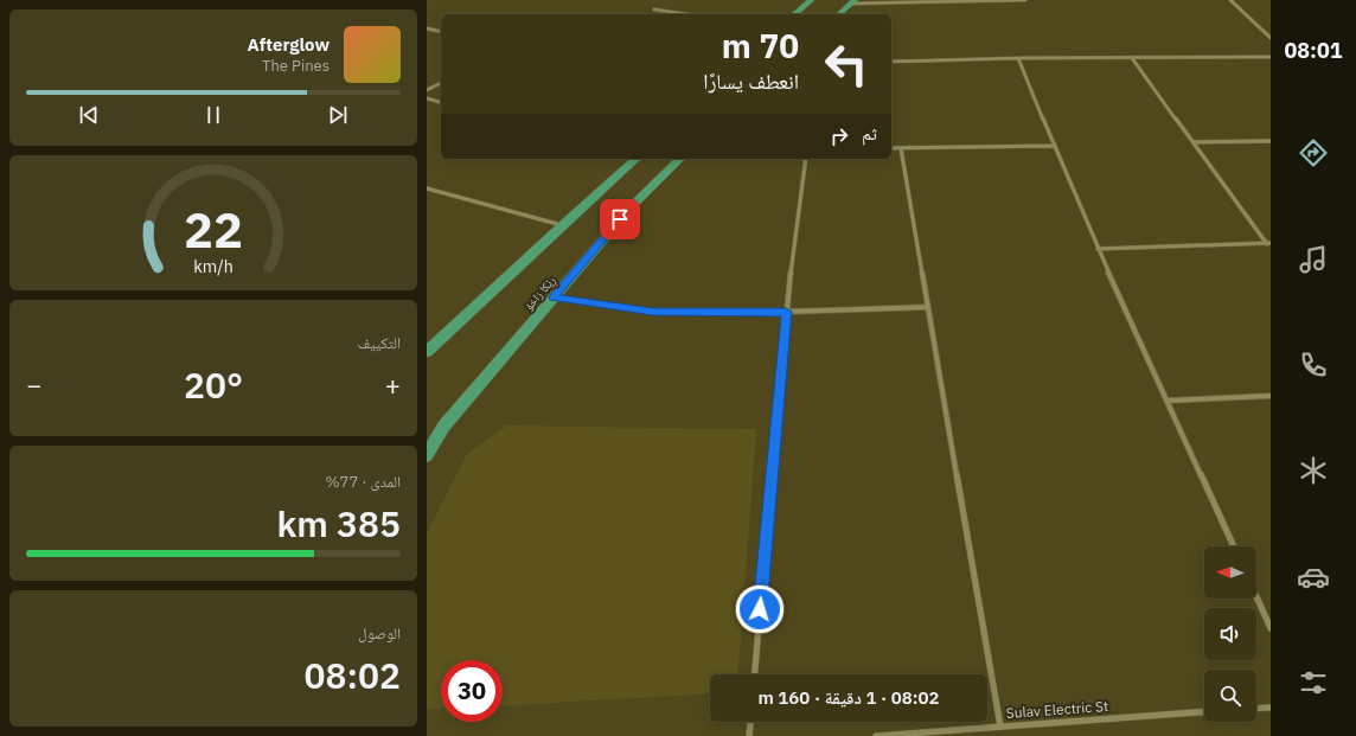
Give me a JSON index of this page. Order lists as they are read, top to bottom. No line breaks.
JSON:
{"streets":{"highway":["ڕێکا زاخۆ"],"street":["Sulav Electric St"]},"north":"left","page":{"tabs":"08:01","turn":["70 m","انعطف يسارًا"],"song":["Afterglow","The Pines"],"then":"ثم","tile":["التكييف",["المدى · 77%","385 km"],["الوصول","08:02"]],"heat":["−","20°","+"],"limit":"30","trip":"08:02 · 1 دقيقة · 160 m","gauge":["22","km/h"]}}
